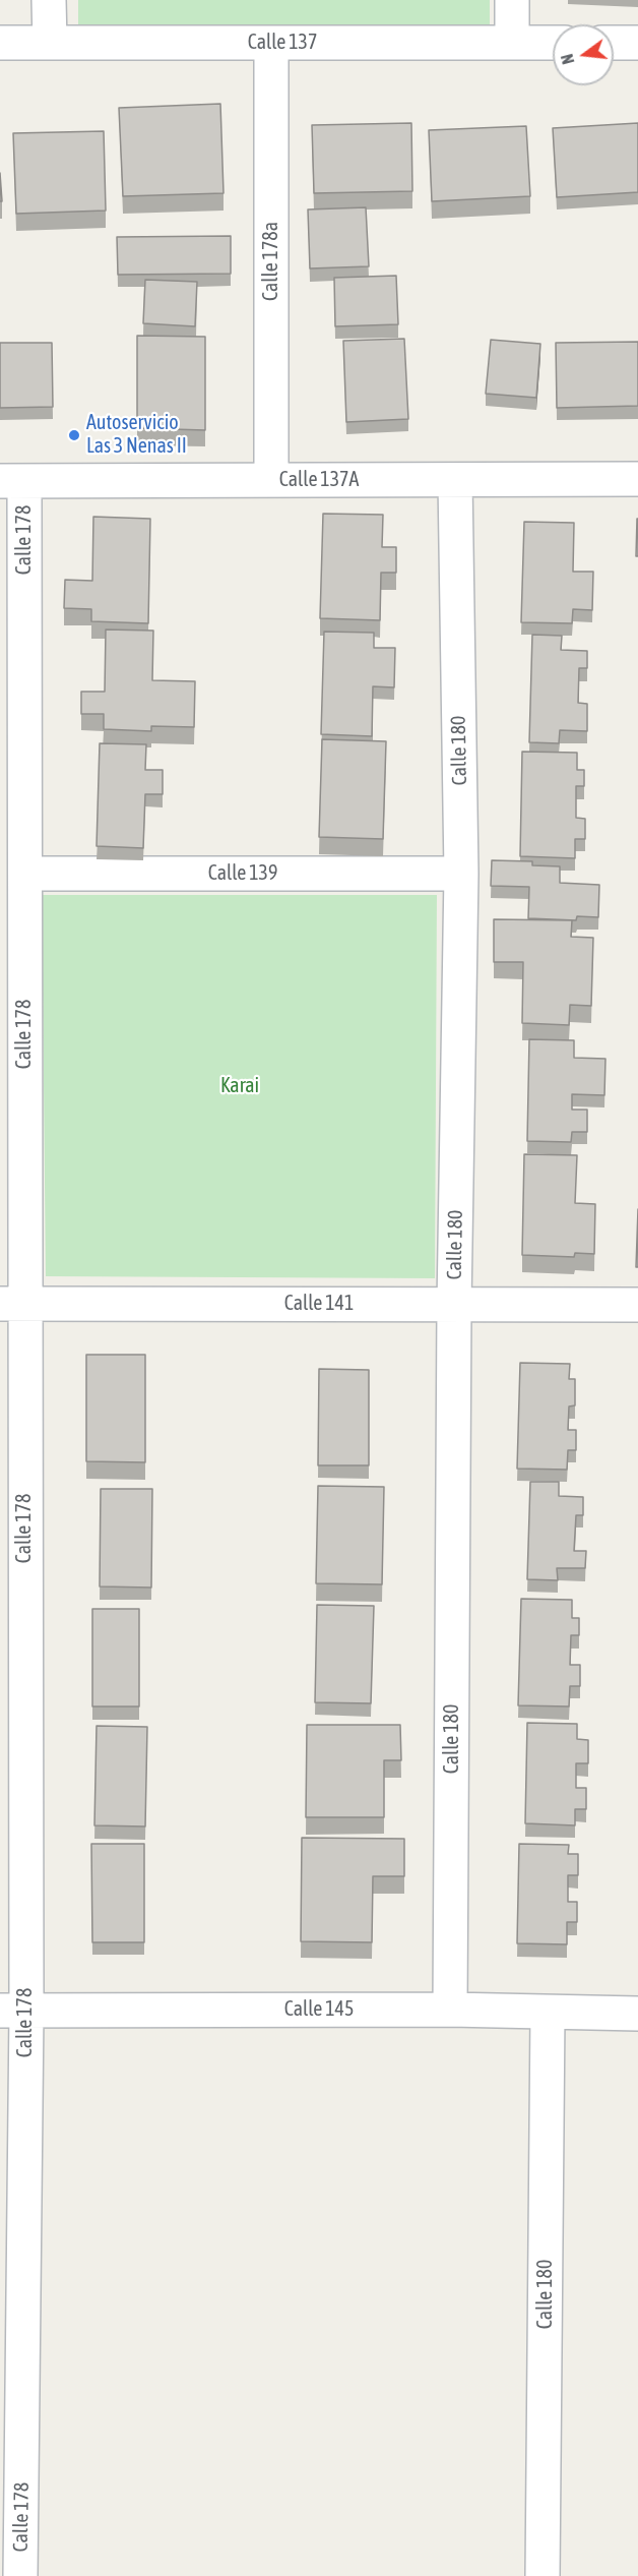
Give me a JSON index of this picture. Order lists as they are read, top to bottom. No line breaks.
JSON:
{"streets":{"street":["Calle 137","Calle 178a","Calle 137A","Calle 178","Calle 180","Calle 139","Calle 141","Calle 145"]},"crossings":[["Calle 137","Calle 178a"],["Calle 178a","Calle 137A"],["Calle 137A","Calle 178"],["Calle 137A","Calle 180"],["Calle 178","Calle 139"],["Calle 178","Calle 141"],["Calle 178","Calle 145"],["Calle 180","Calle 139"],["Calle 180","Calle 141"],["Calle 180","Calle 145"]],"parks":["Karai"],"places":["Autoservicio Las 3 Nenas II"],"north":"left"}
